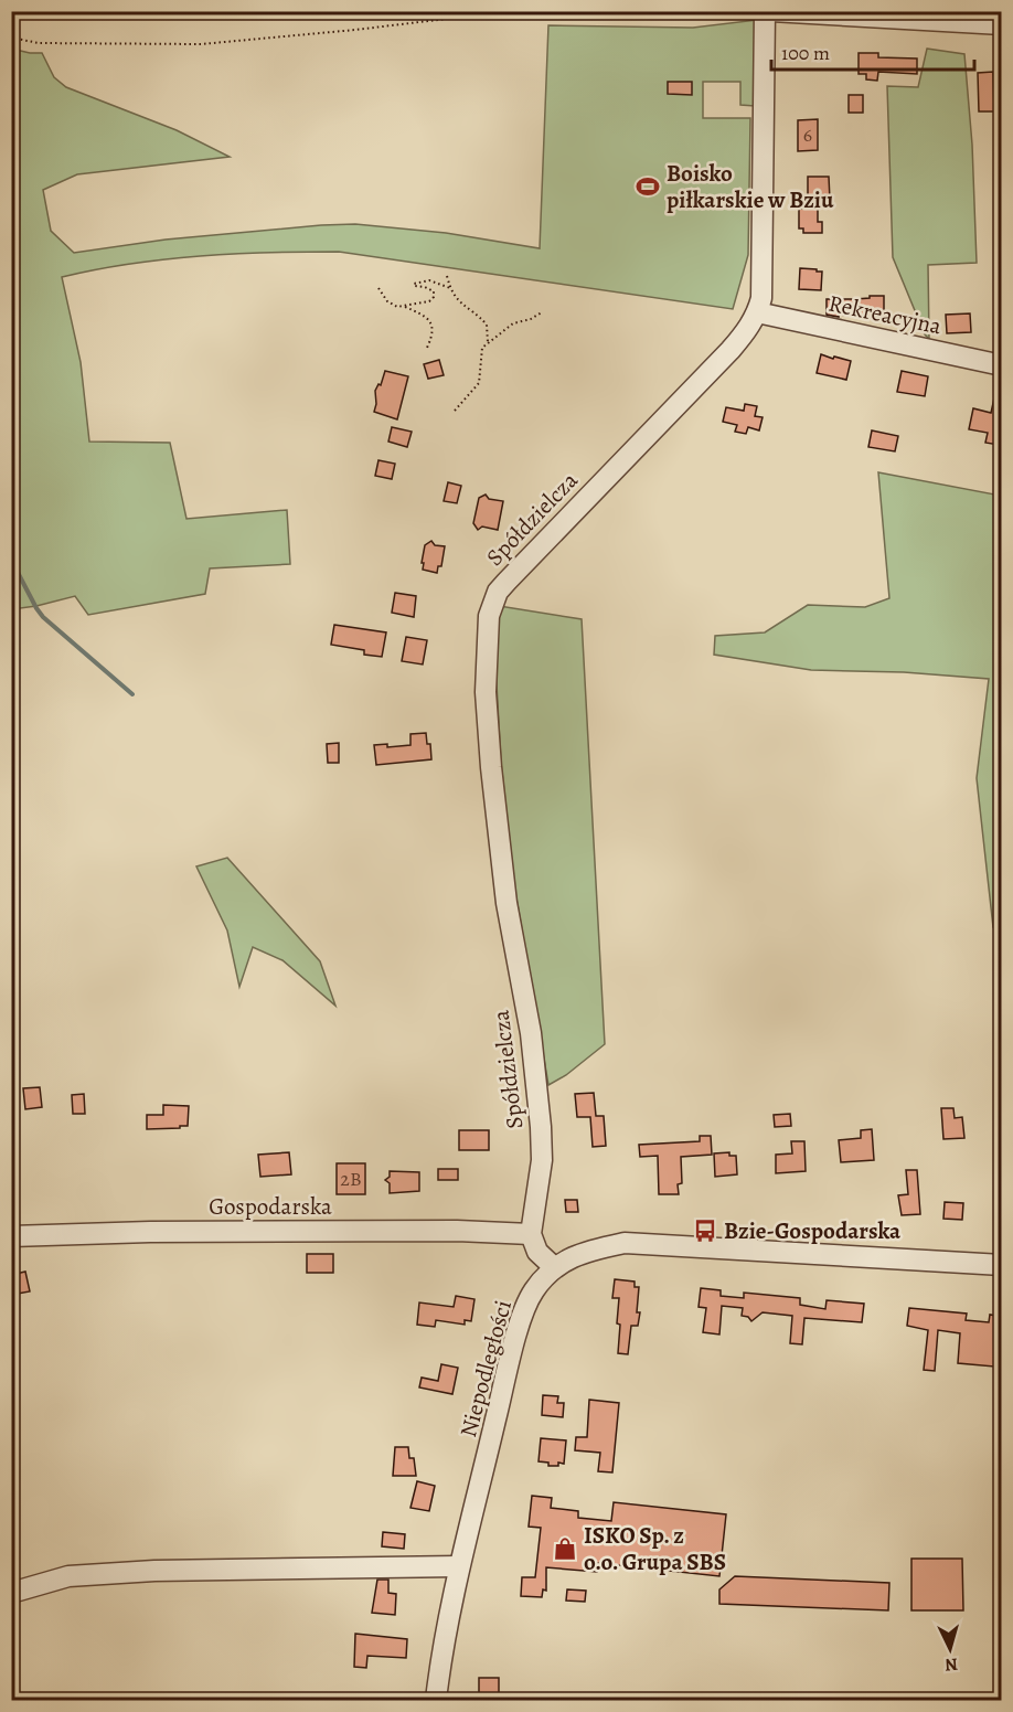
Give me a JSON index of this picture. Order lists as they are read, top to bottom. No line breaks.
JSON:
{"streets":{"street":["Rekreacyjna","Spółdzielcza","Gospodarska","Niepodległości"]},"crossings":[["Rekreacyjna","Spółdzielcza"],["Spółdzielcza","Gospodarska"]],"places":{"sports":["Boisko piłkarskie w Bziu"],"bus stop":["Bzie-Gospodarska"],"shop":["ISKO Sp. z o.o. Grupa SBS"]},"house_numbers":["6","2B"],"scale_bar":"100 m","north":"bottom"}
